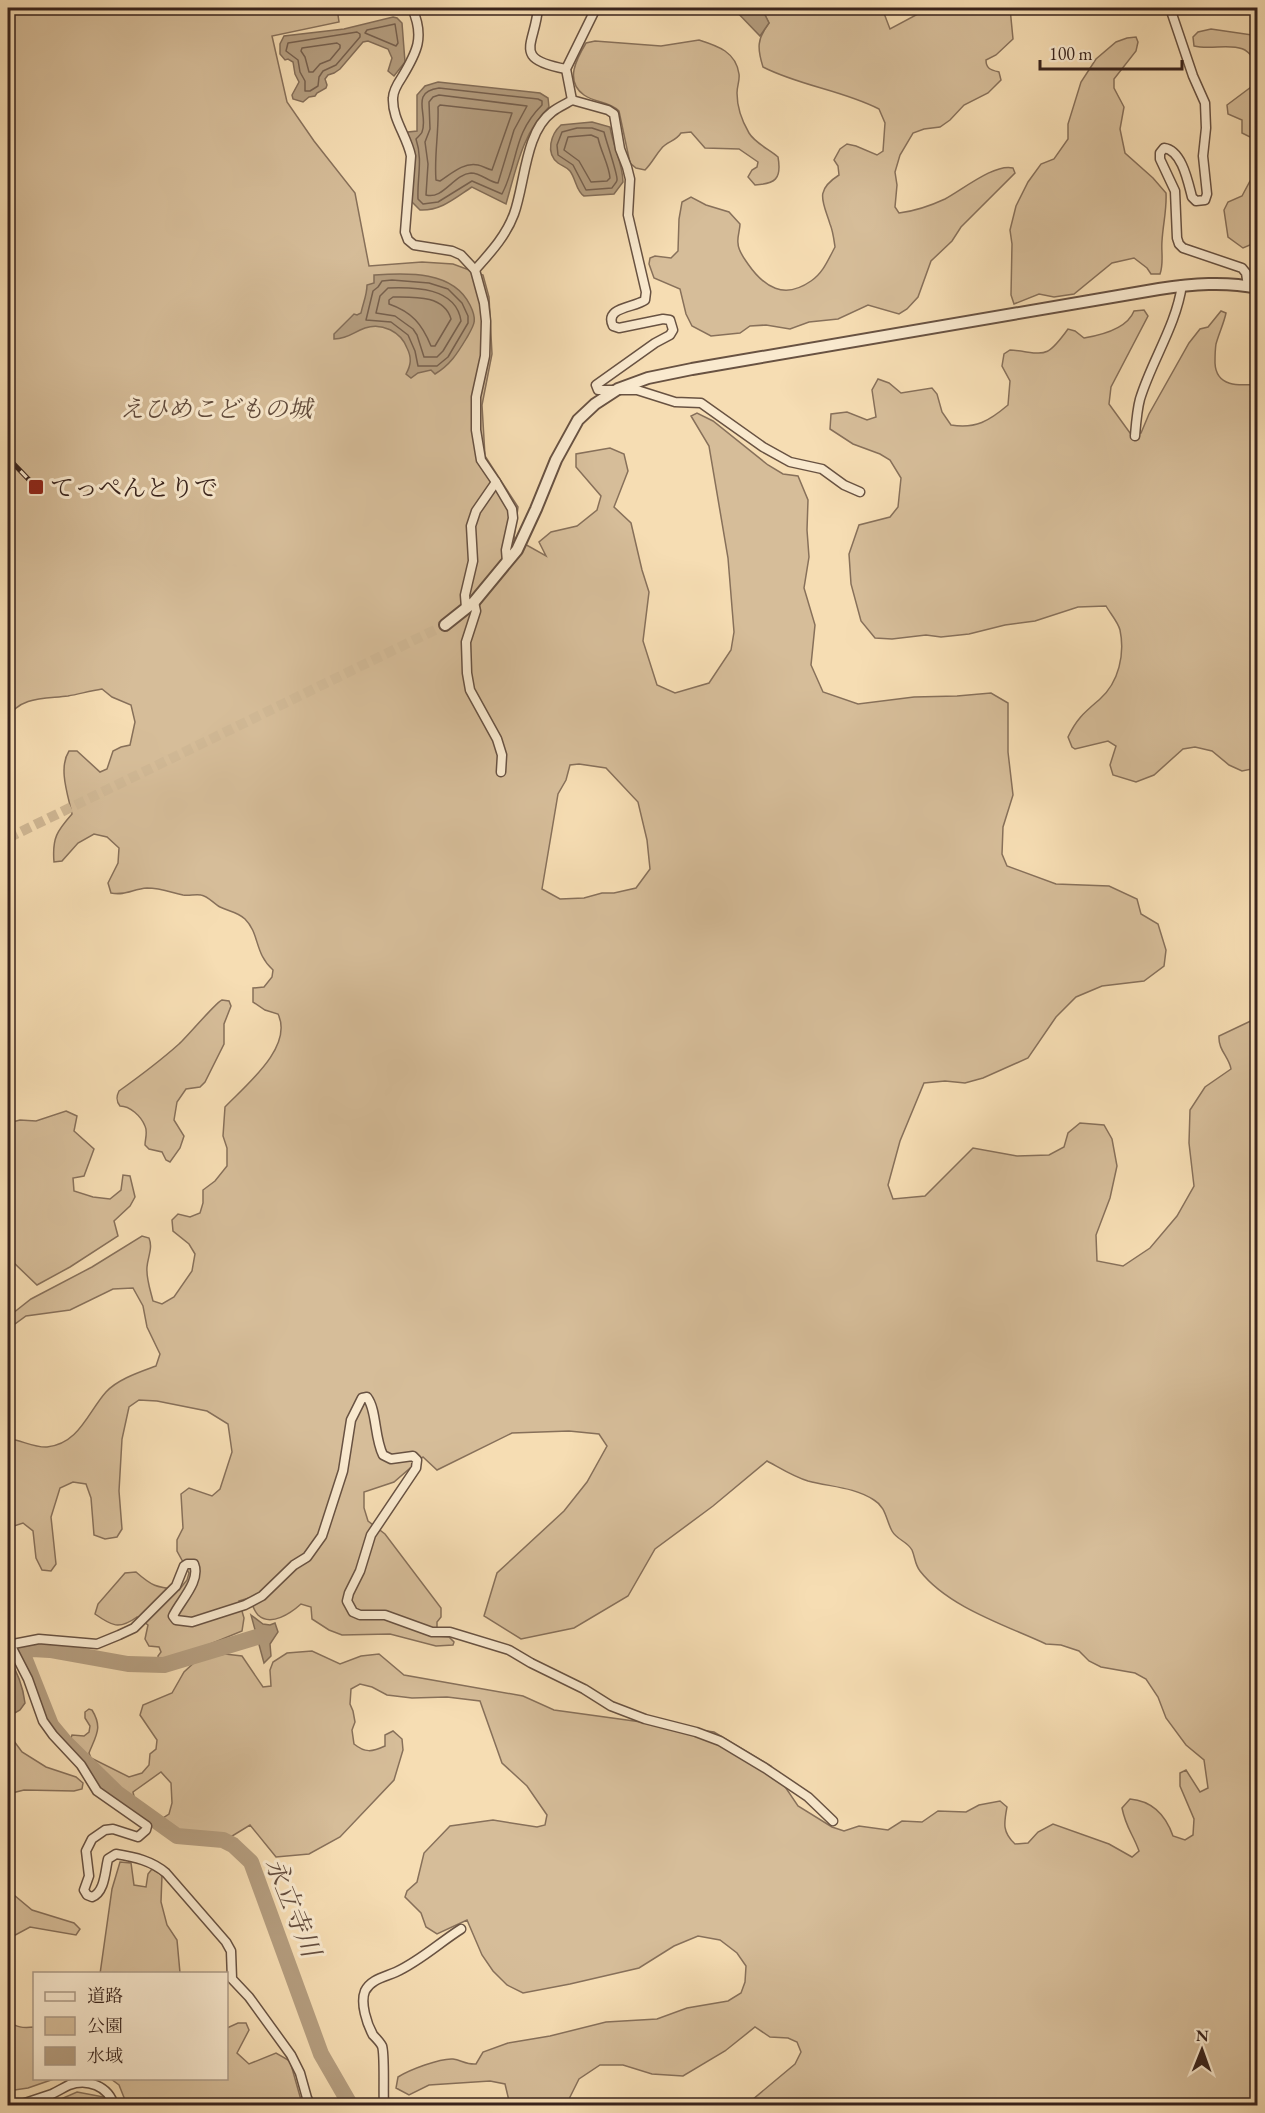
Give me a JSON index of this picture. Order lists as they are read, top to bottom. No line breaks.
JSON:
{"water":["永立寺川"],"parks":["えひめこどもの城"],"places":{"transit":["てっぺんとりで"]},"legend":["道路","公園","水域"],"scale_bar":"100 m","north":"top"}
